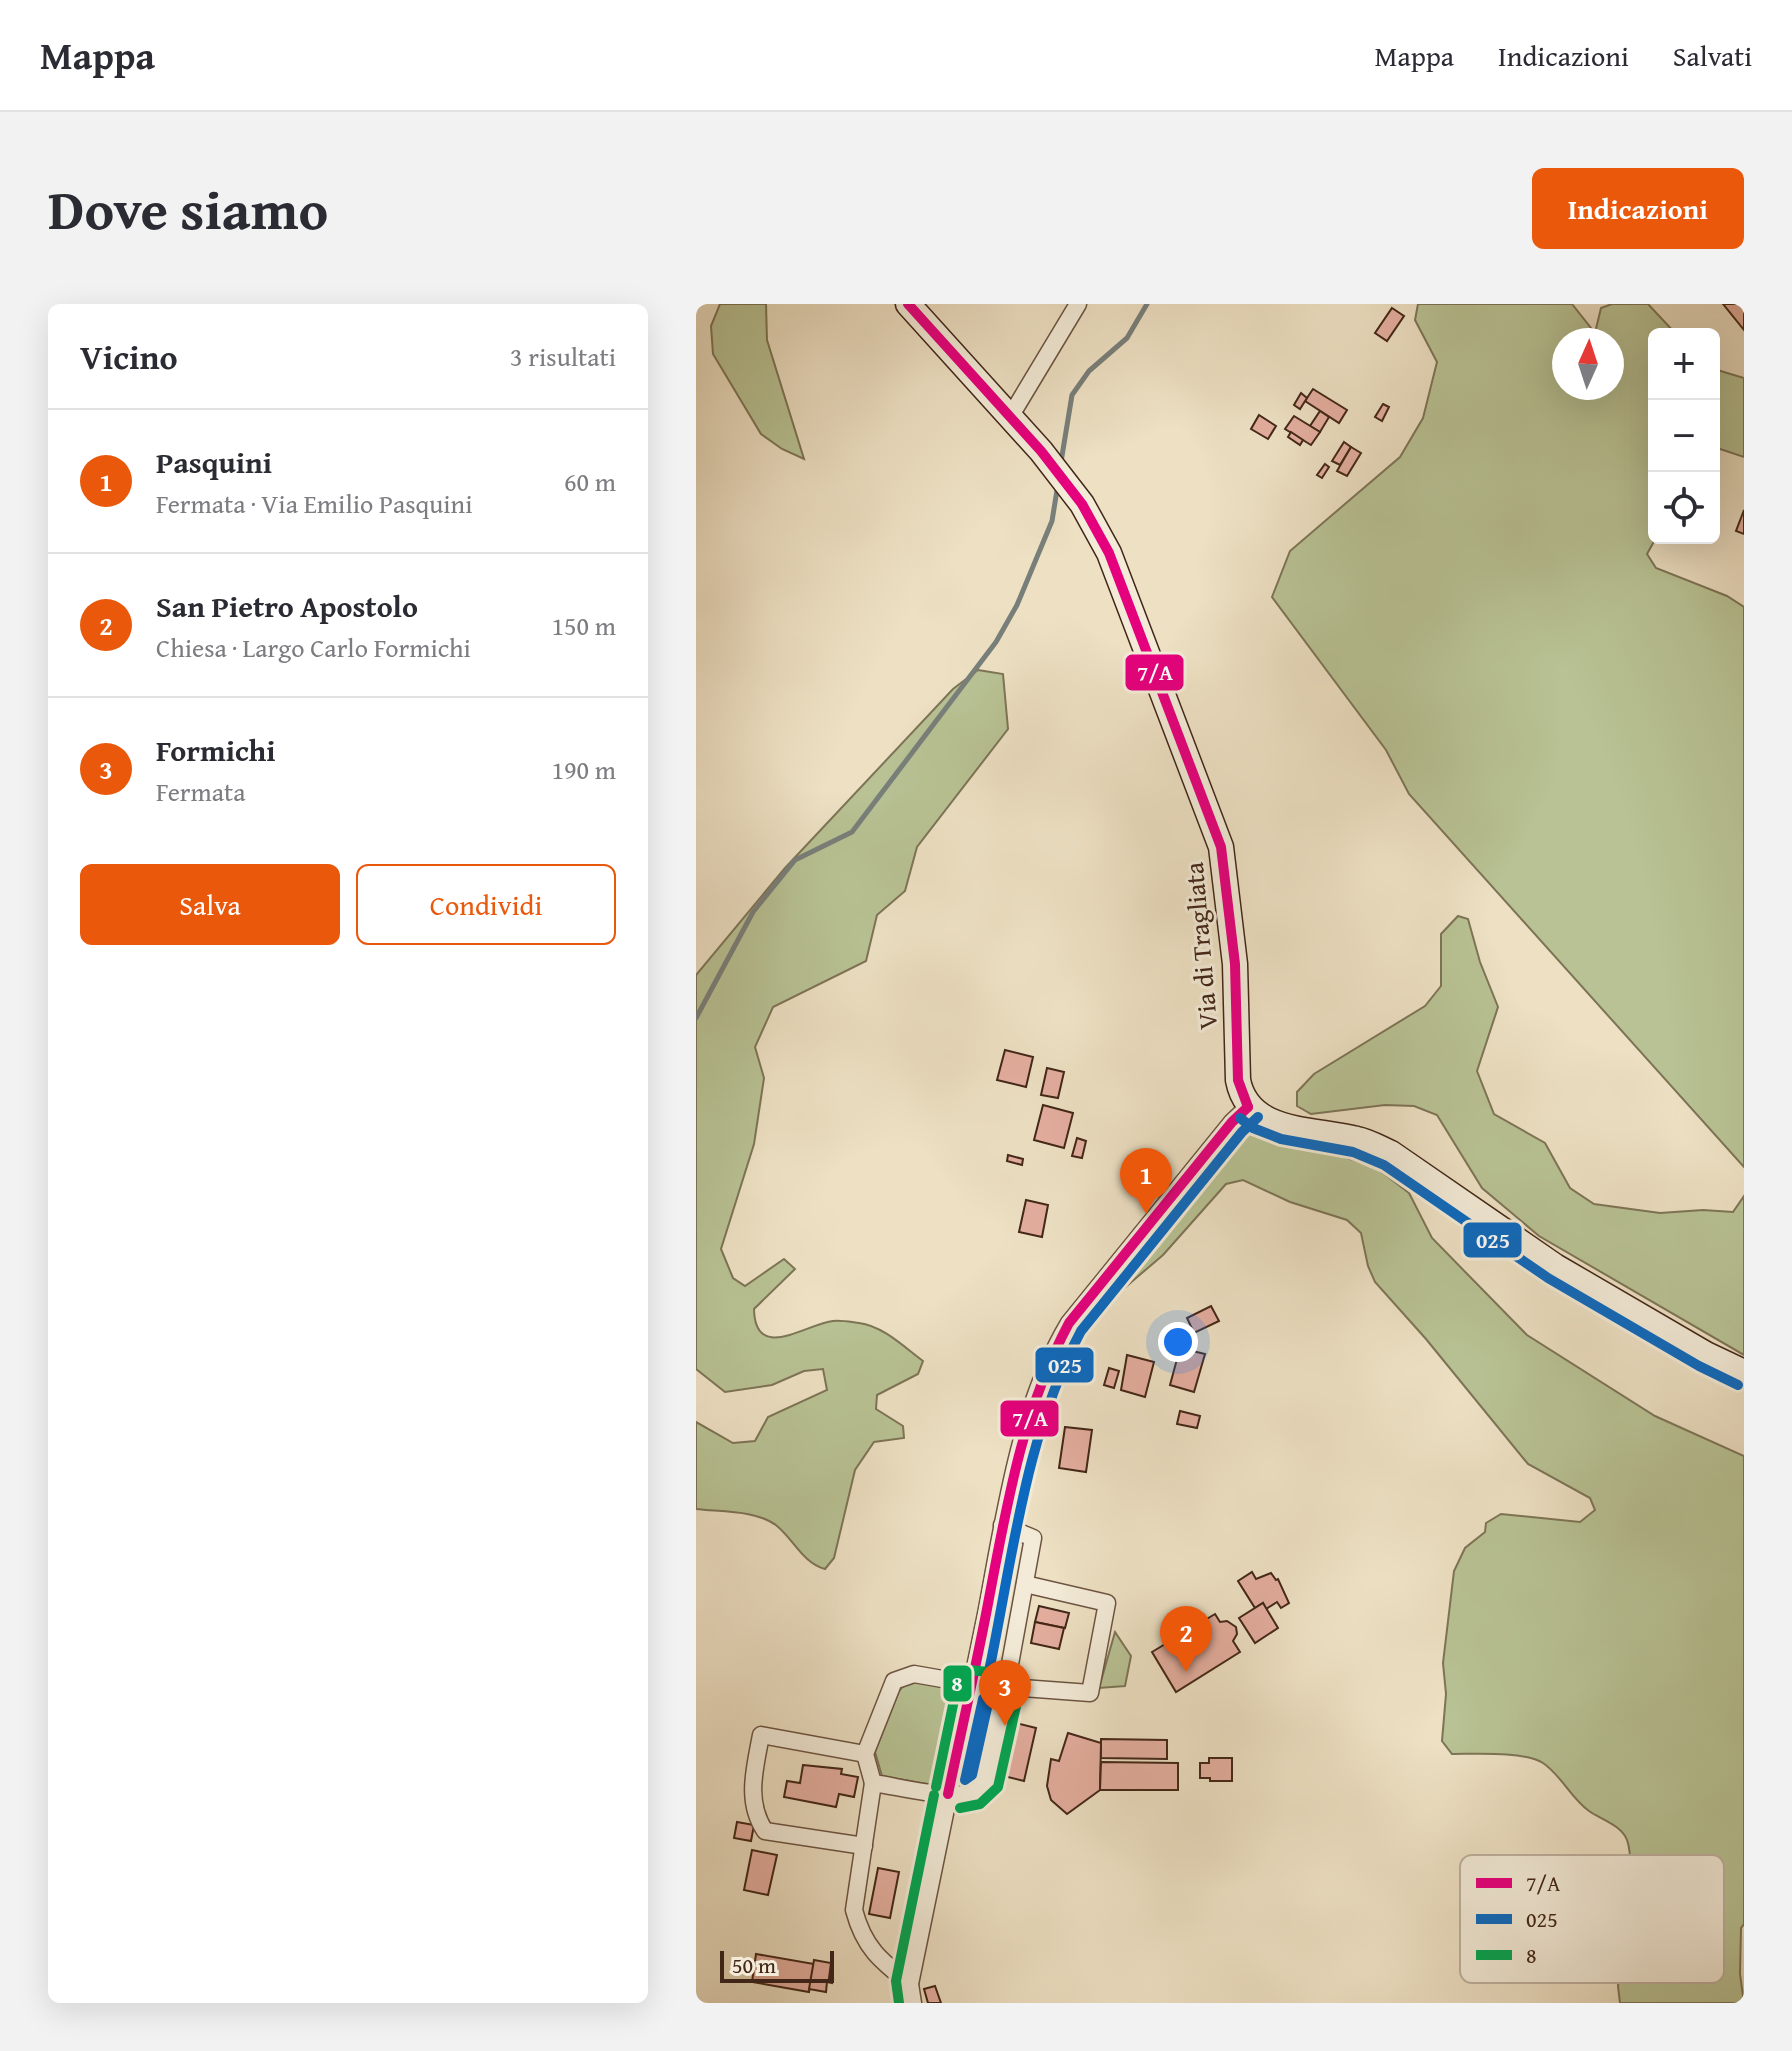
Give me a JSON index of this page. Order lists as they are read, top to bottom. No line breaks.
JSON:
{"streets":{"street":["Via di Tragliata"]},"lines":["transit line 7/A","transit line 025","transit line 8"],"legend":["7/A","025","8"],"scale_bar":"50 m","north":"top","page":{"header":"Mappa","nav":["Mappa","Indicazioni","Salvati"],"title":"Dove siamo","buttons":["Indicazioni",["Salva","Condividi"]],"heading":["Vicino","3 risultati"],"map_buttons":["+","−"],"list":[{"mark":"1","name":"Pasquini","note":"Fermata · Via Emilio Pasquini","value":"60 m"},{"mark":"2","name":"San Pietro Apostolo","note":"Chiesa · Largo Carlo Formichi","value":"150 m"},{"mark":"3","name":"Formichi","note":"Fermata","value":"190 m"}],"pins":["1","2","3"],"scale":"50 m"}}
